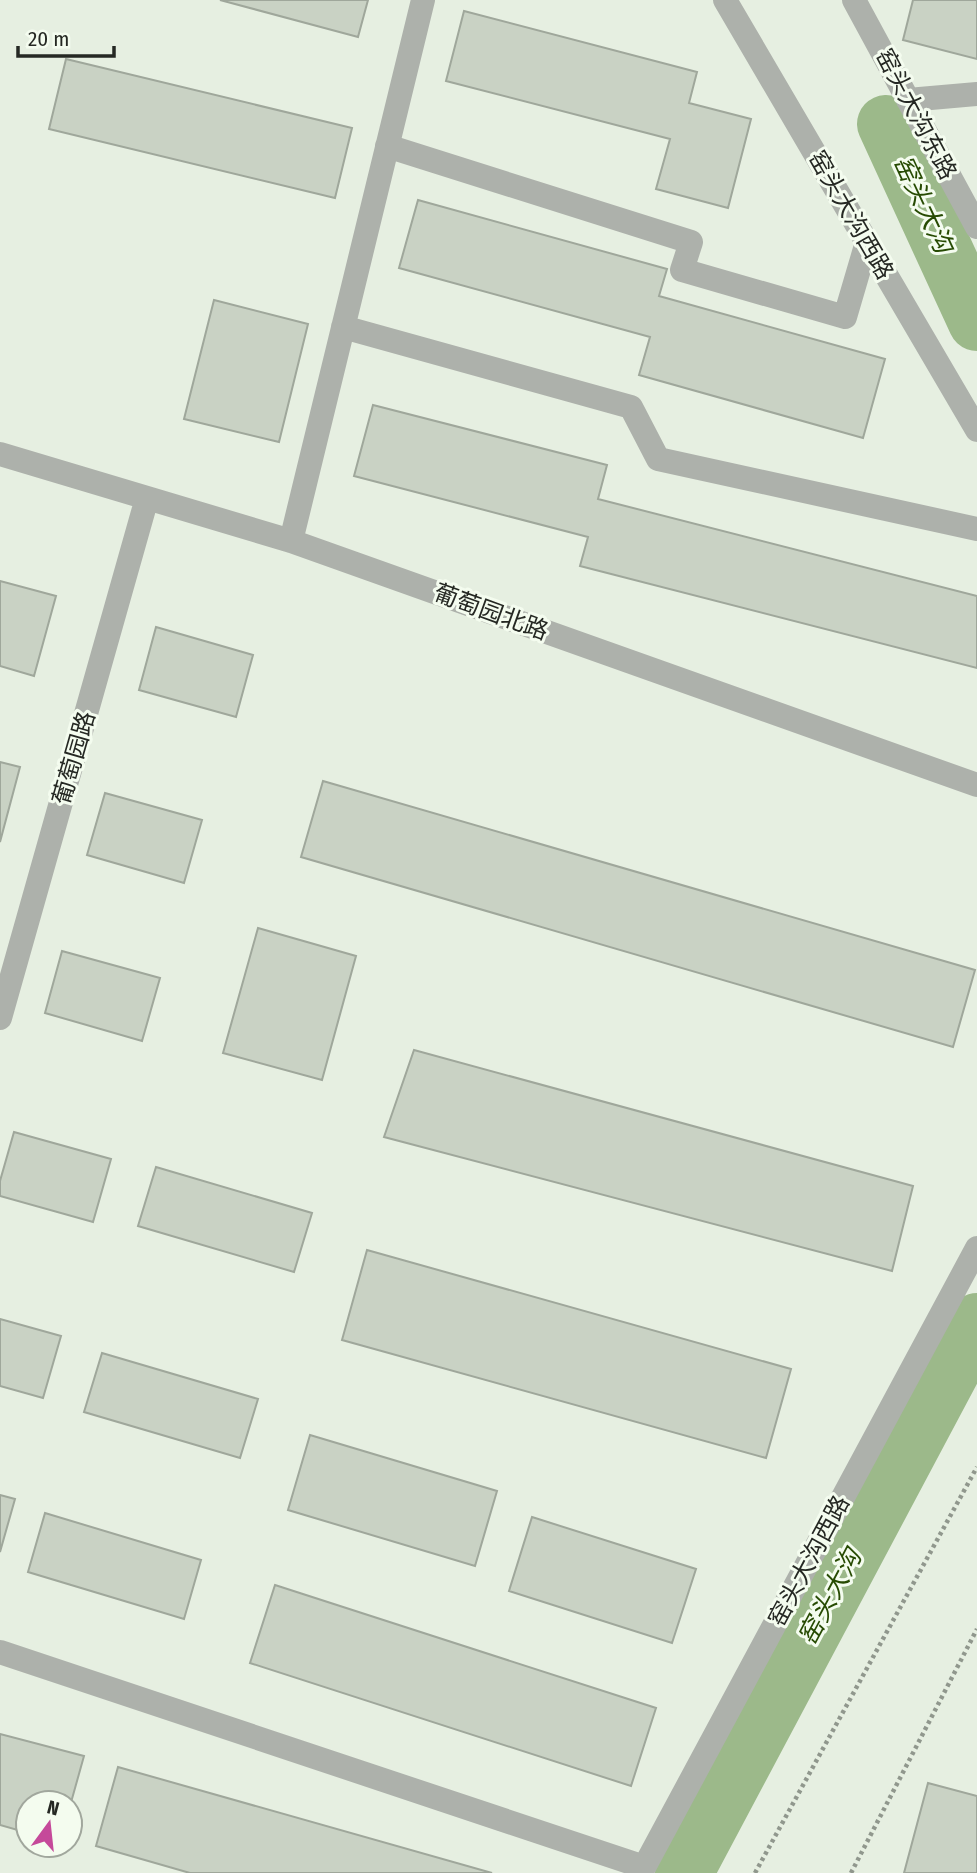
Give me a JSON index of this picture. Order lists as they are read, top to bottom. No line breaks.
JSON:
{"streets":{"street":["窑头大沟东路","窑头大沟西路","葡萄园北路","葡萄园路"]},"crossings":[["葡萄园北路","葡萄园路"]],"water":["窑头大沟"],"scale_bar":"20 m","north":"top"}
